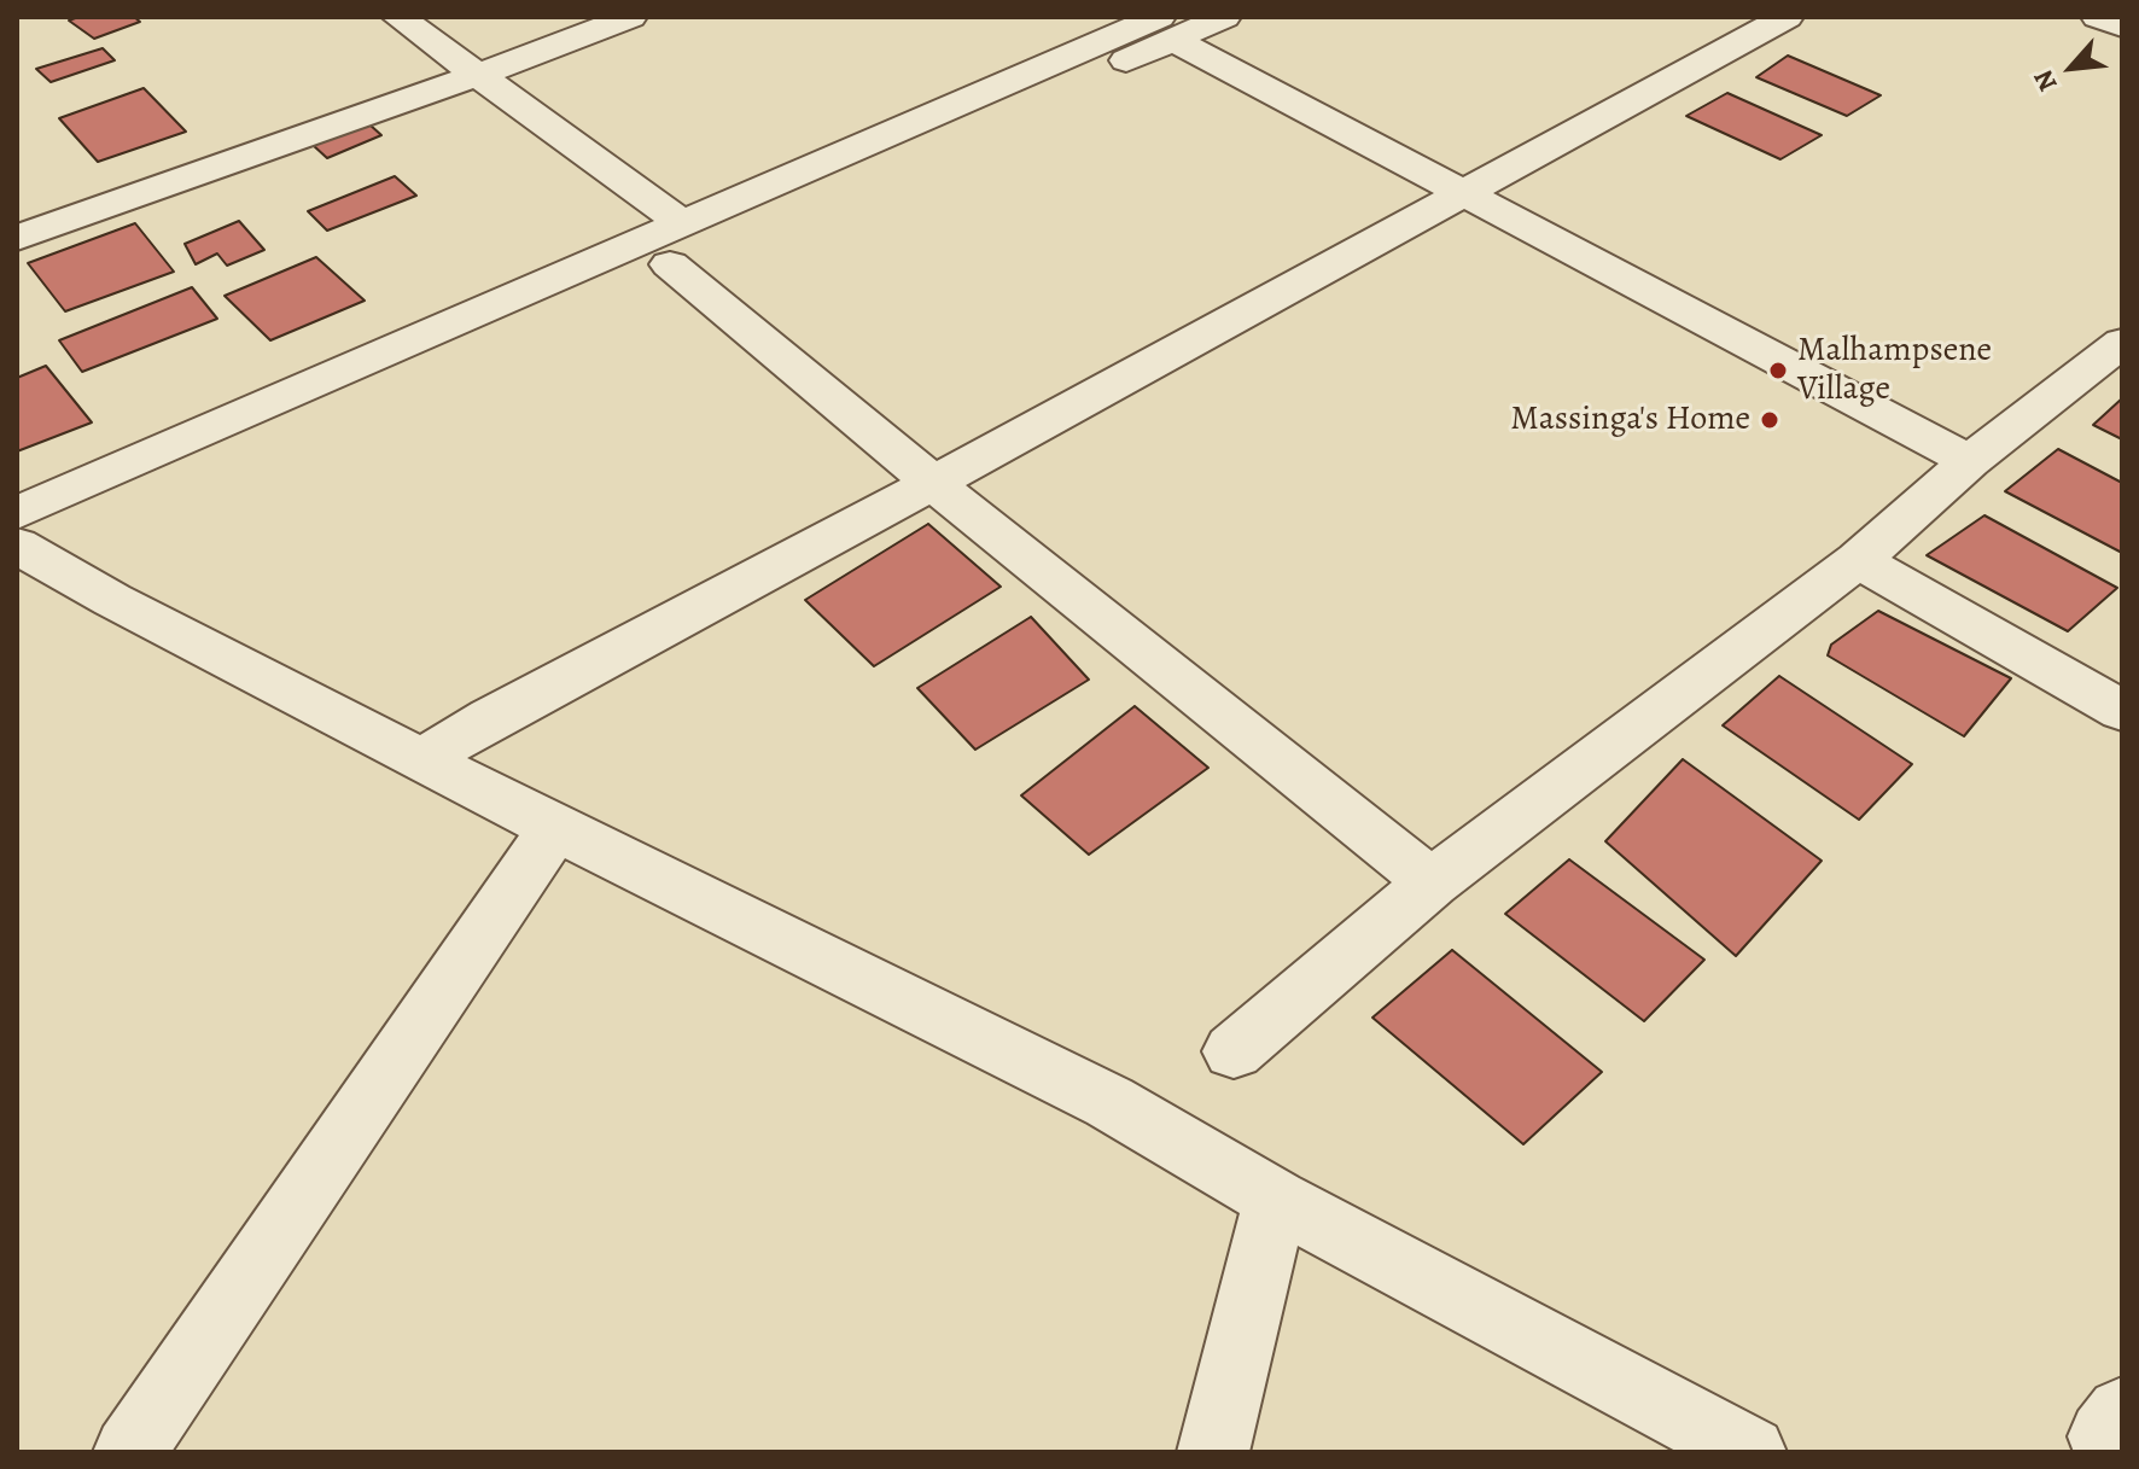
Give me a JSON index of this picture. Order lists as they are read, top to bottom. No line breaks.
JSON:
{"places":["Malhampsene Village","Massinga's Home"],"north":"bottom left"}
